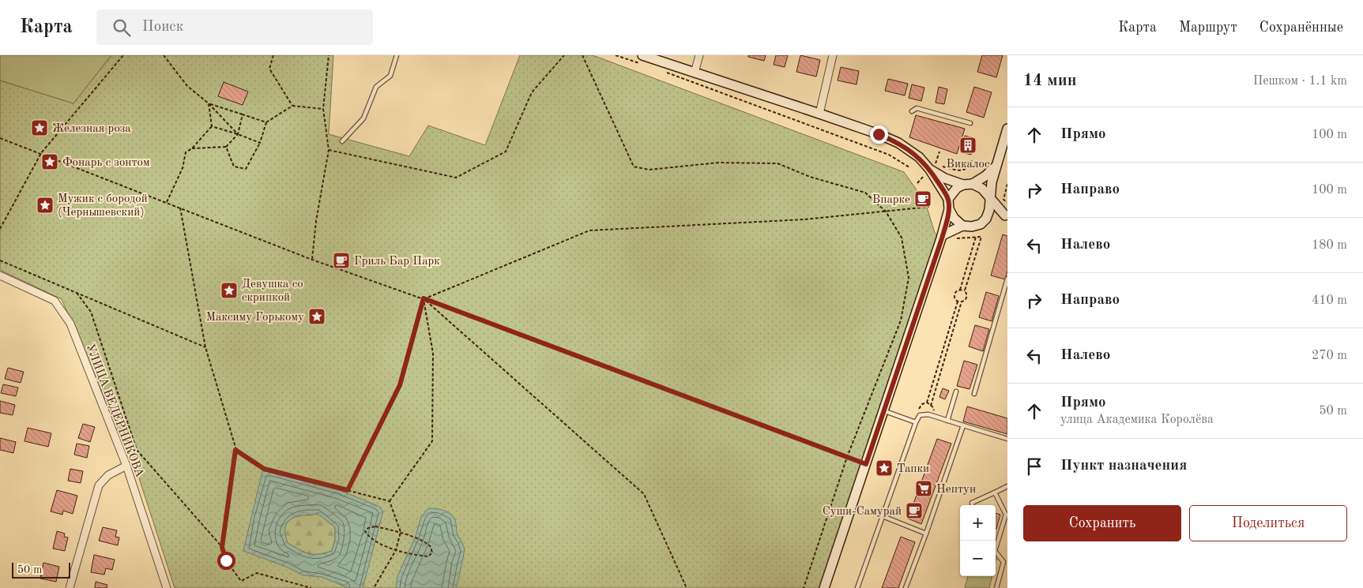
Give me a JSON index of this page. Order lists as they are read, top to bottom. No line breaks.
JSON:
{"streets":{"street":["УЛИЦА ВЕДЕРНИКОВА"]},"places":{"place":["Железная роза","Фонарь с зонтом","Мужик с бородой (Чернышевский)","Девушка со скрипкой","Максиму Горькому","Тапки"],"building":["Викалос"],"cafe":["Впарке","Гриль Бар Парк","Суши-Самурай"],"supermarket":["Нептун"]},"scale_bar":"50 m","page":{"header":"Карта","search":"Поиск","nav":["Карта","Маршрут","Сохранённые"],"heading":["14 мин","Пешком · 1.1 km"],"list":[["Прямо","100 m"],["Направо","100 m"],["Налево","180 m"],["Направо","410 m"],["Налево","270 m"],["Прямо","улица Академика Королёва","50 m"],"Пункт назначения"],"buttons":["Сохранить","Поделиться"],"map_buttons":["+","−"],"scale":"50 m"}}
